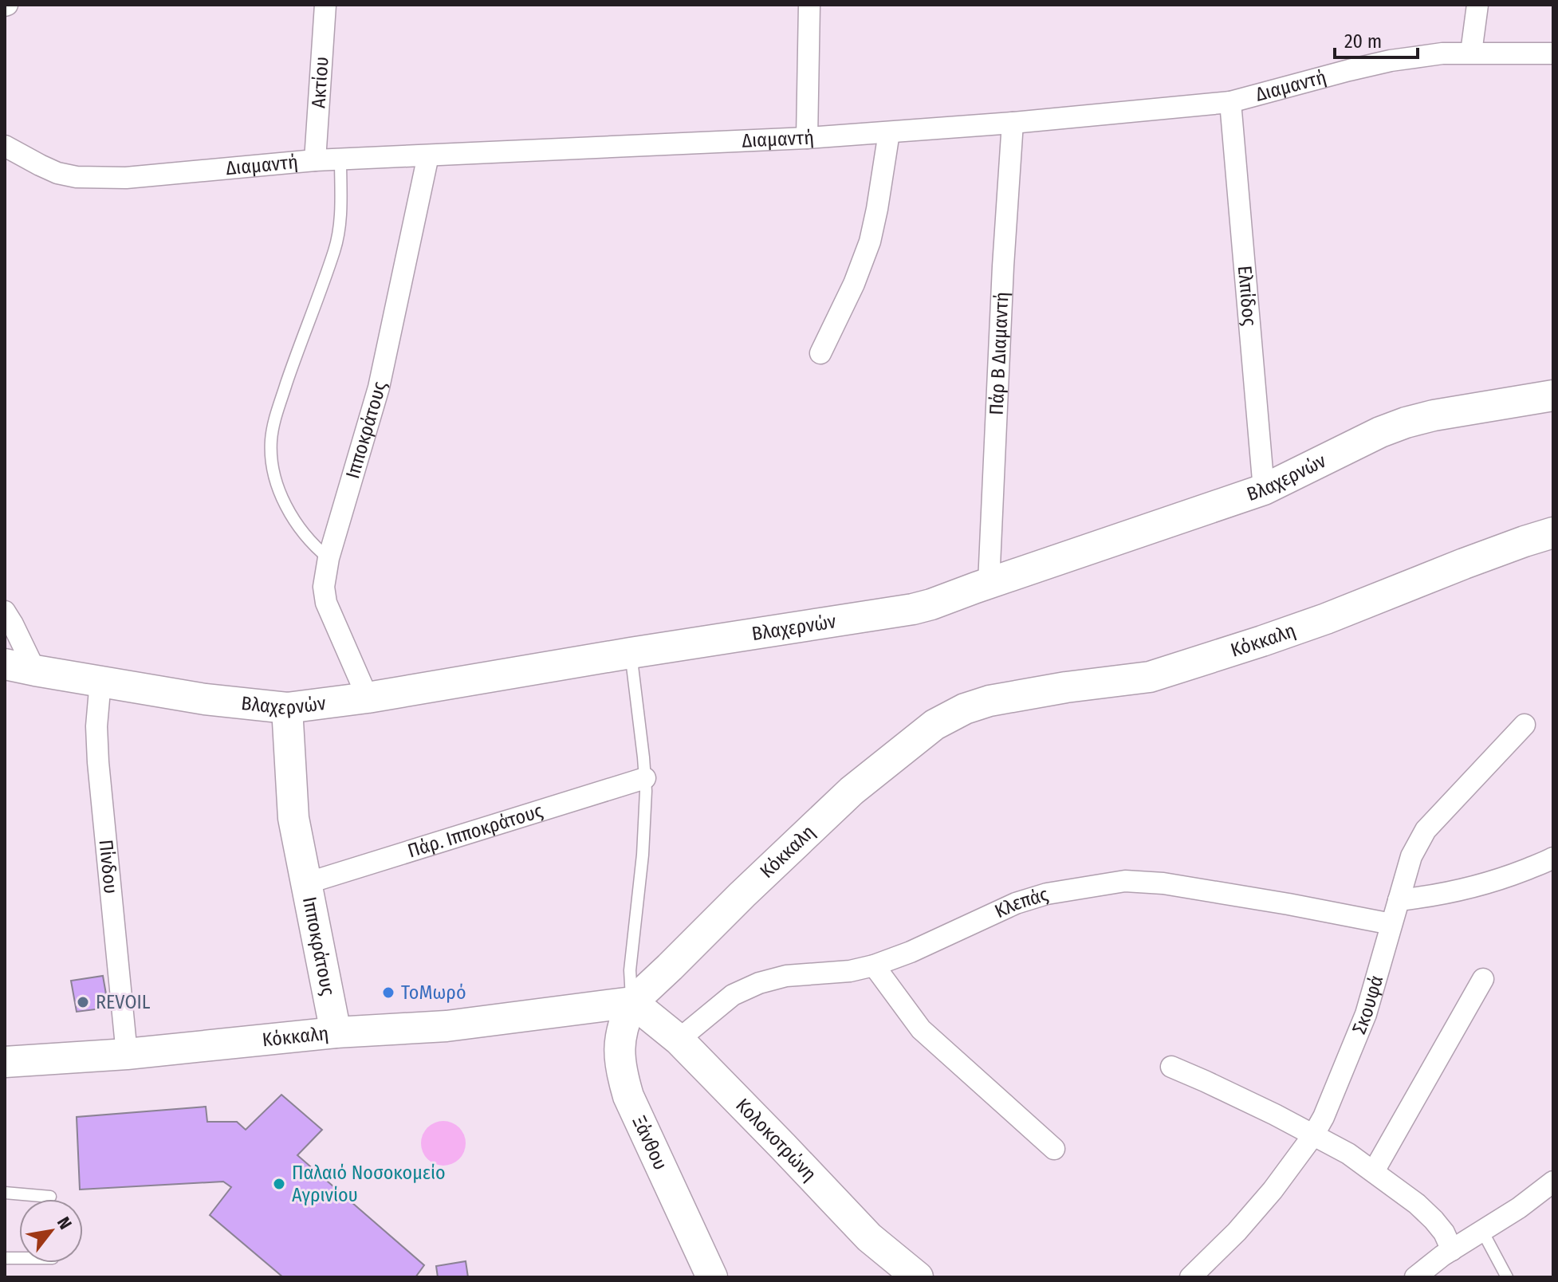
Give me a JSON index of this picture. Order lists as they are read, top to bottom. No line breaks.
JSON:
{"streets":{"street":["Ακτίου","Διαμαντή","Ελπίδος","Πάρ Β Διαμαντή","Ιπποκράτους","Βλαχερνών","Κόκκαλη","Πάρ. Ιπποκράτους","Πίνδου","Κλεπάς","Σκουφά","Κολοκοτρώνη","Ξάνθου"]},"crossings":[["Ακτίου","Διαμαντή"],["Διαμαντή","Ελπίδος"],["Διαμαντή","Πάρ Β Διαμαντή"],["Διαμαντή","Ιπποκράτους"],["Ελπίδος","Βλαχερνών"],["Πάρ Β Διαμαντή","Βλαχερνών"],["Ιπποκράτους","Βλαχερνών"],["Ιπποκράτους","Κόκκαλη"],["Ιπποκράτους","Πάρ. Ιπποκράτους"],["Βλαχερνών","Πίνδου"],["Κόκκαλη","Πίνδου"],["Κόκκαλη","Κολοκοτρώνη"],["Κόκκαλη","Ξάνθου"],["Κλεπάς","Σκουφά"],["Κλεπάς","Κολοκοτρώνη"],["Κολοκοτρώνη","Ξάνθου"]],"places":["ΤοΜωρό","REVOIL","Παλαιό Νοσοκομείο Αγρινίου"],"scale_bar":"20 m","north":"top right"}
